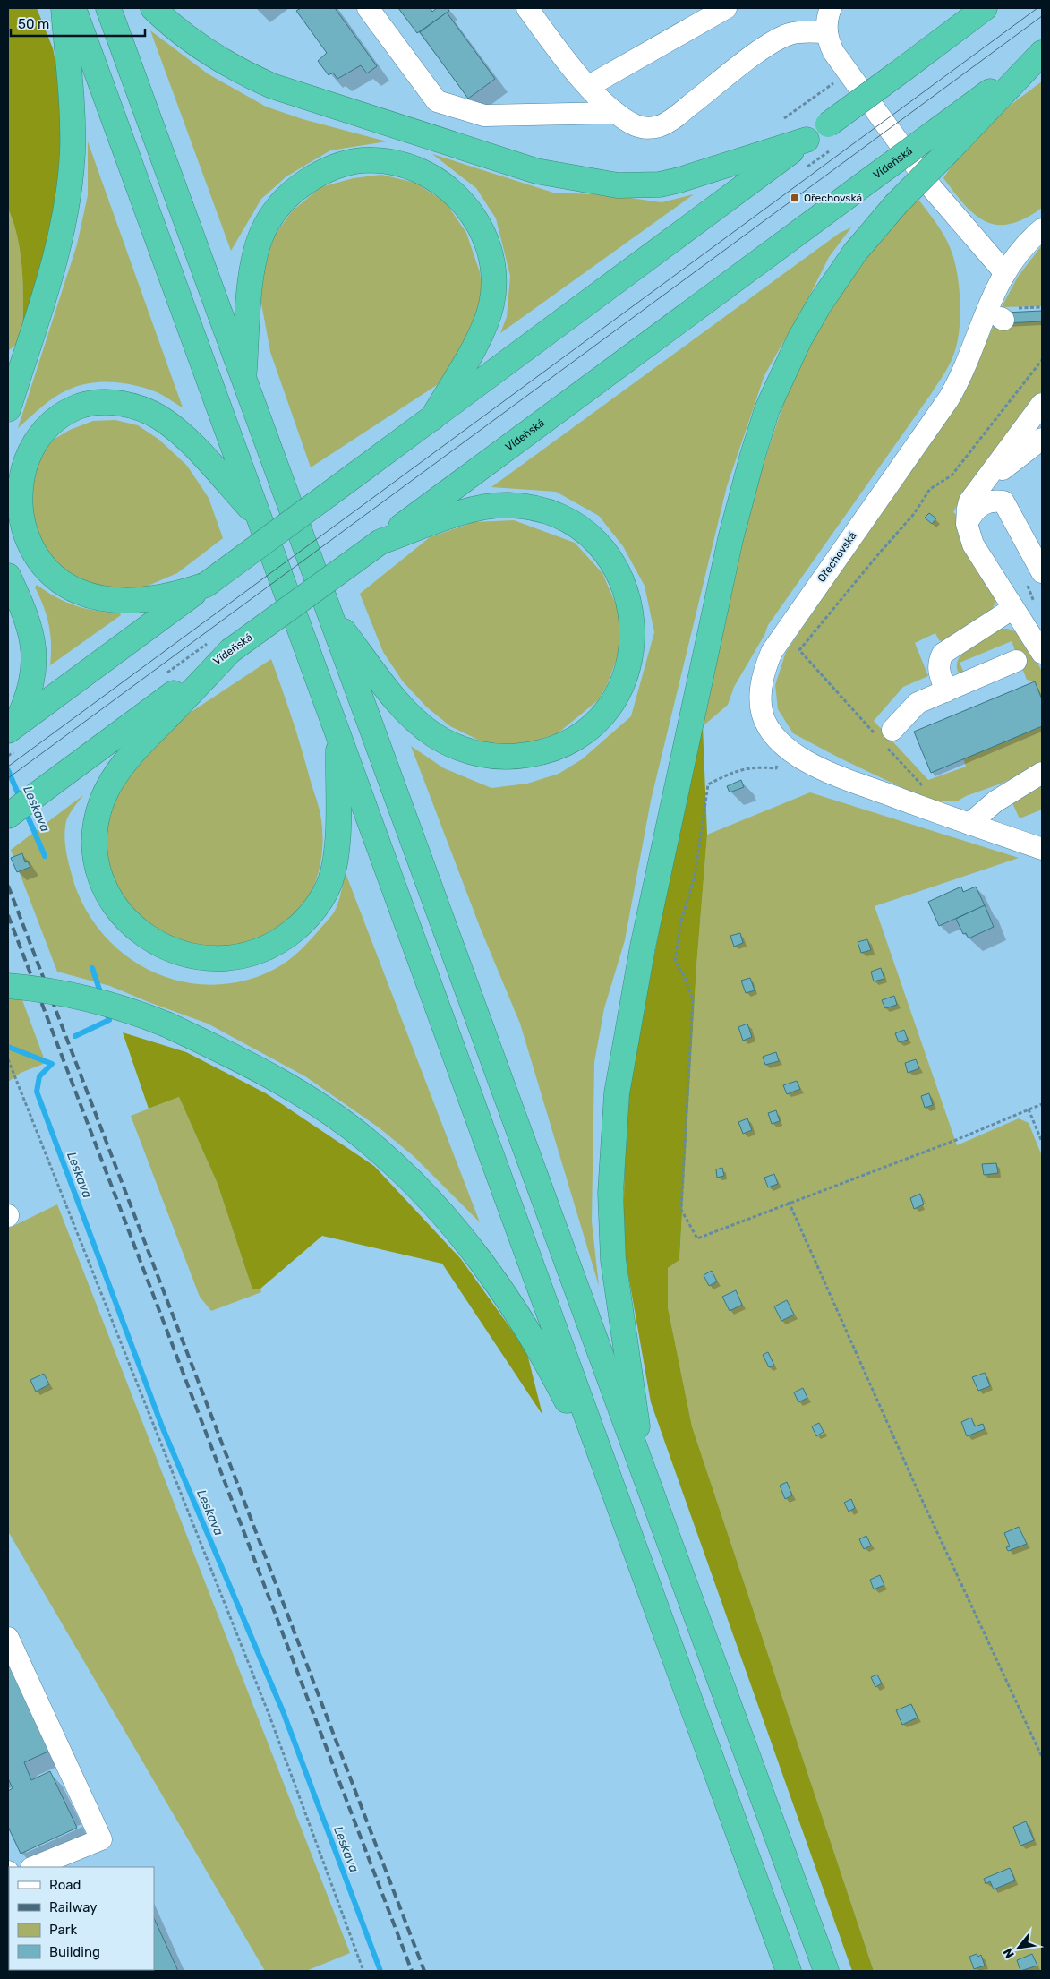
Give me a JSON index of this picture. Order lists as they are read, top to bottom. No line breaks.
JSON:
{"streets":{"highway":["Vídeňská"],"street":["Ořechovská"]},"water":["Leskava"],"places":{"transit":["Ořechovská"]},"legend":["Road","Railway","Park","Building"],"scale_bar":"50 m","north":"bottom left"}
